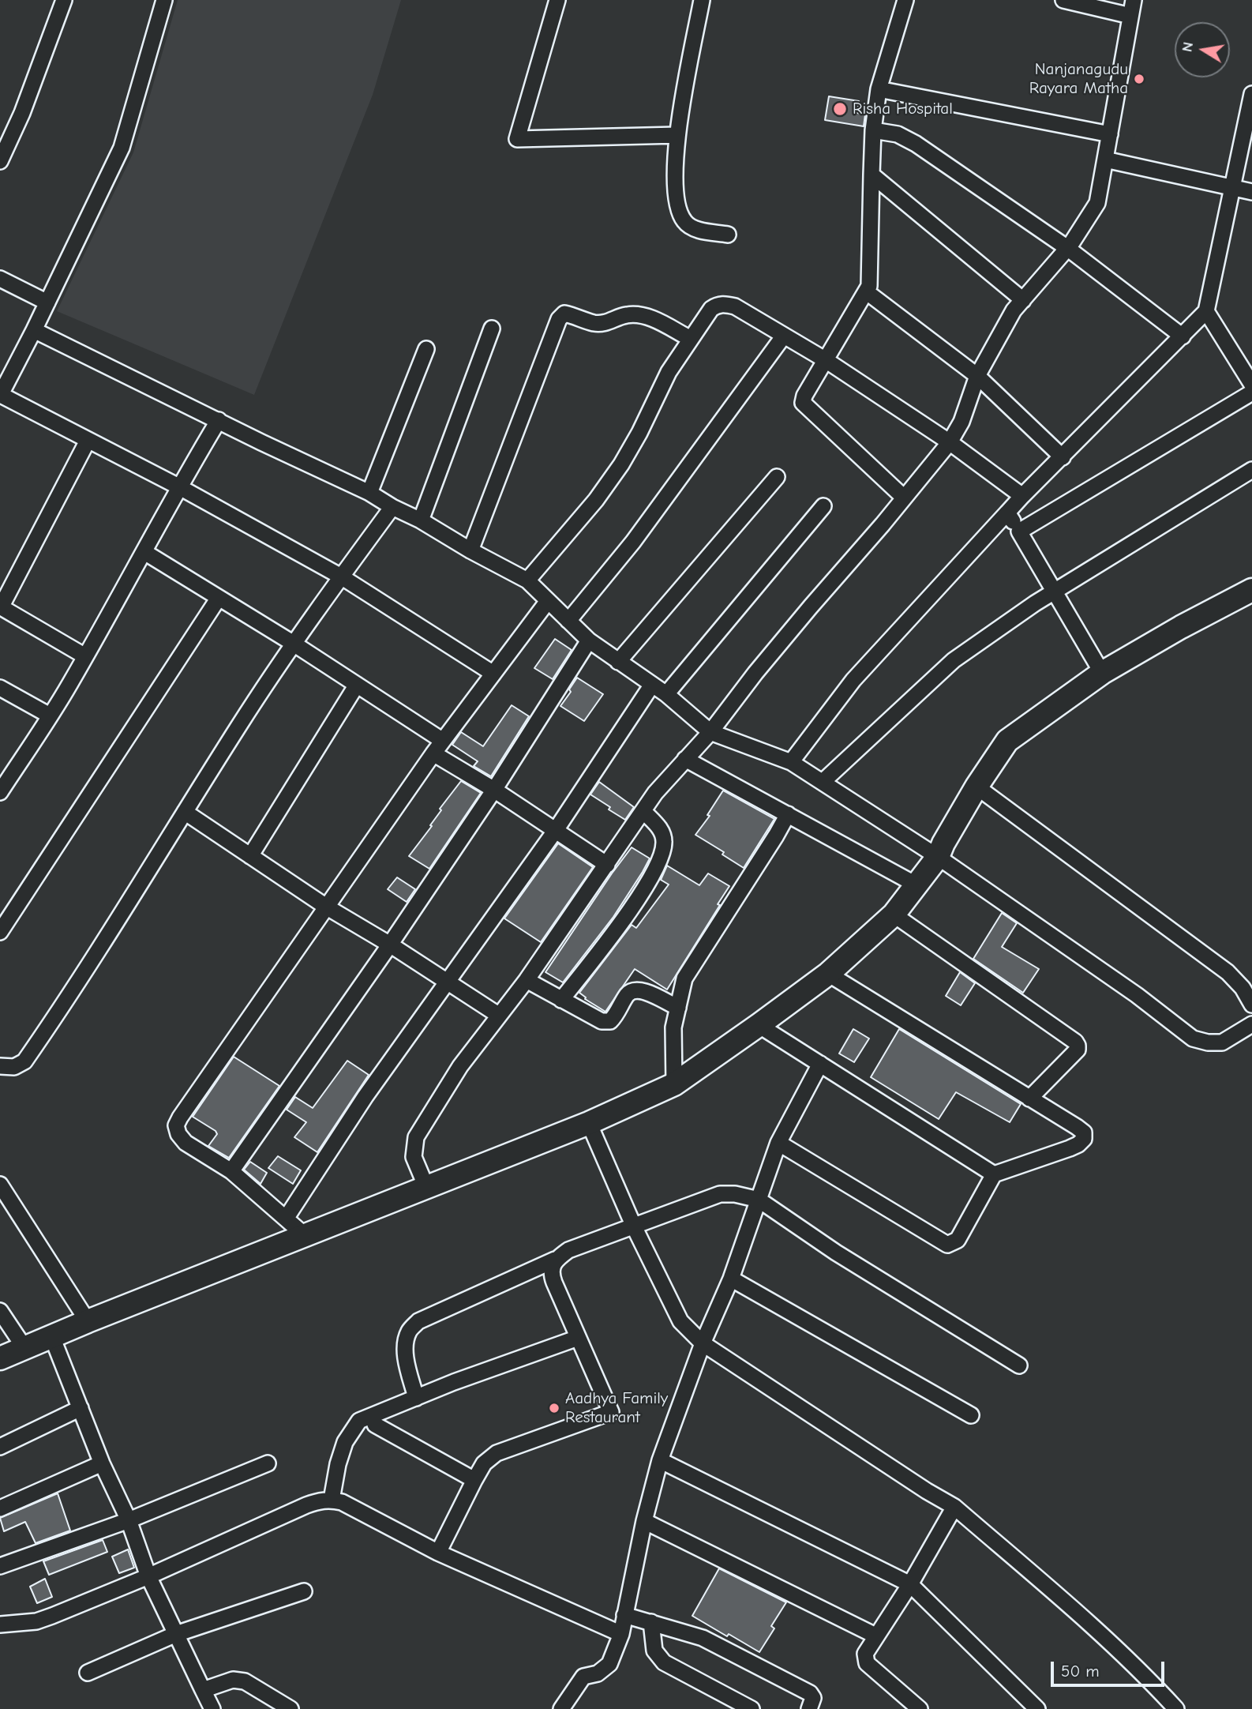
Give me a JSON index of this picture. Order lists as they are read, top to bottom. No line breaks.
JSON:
{"places":["Nanjanagudu Rayara Matha","Risha Hospital","Aadhya Family Restaurant"],"scale_bar":"50 m","north":"left"}
